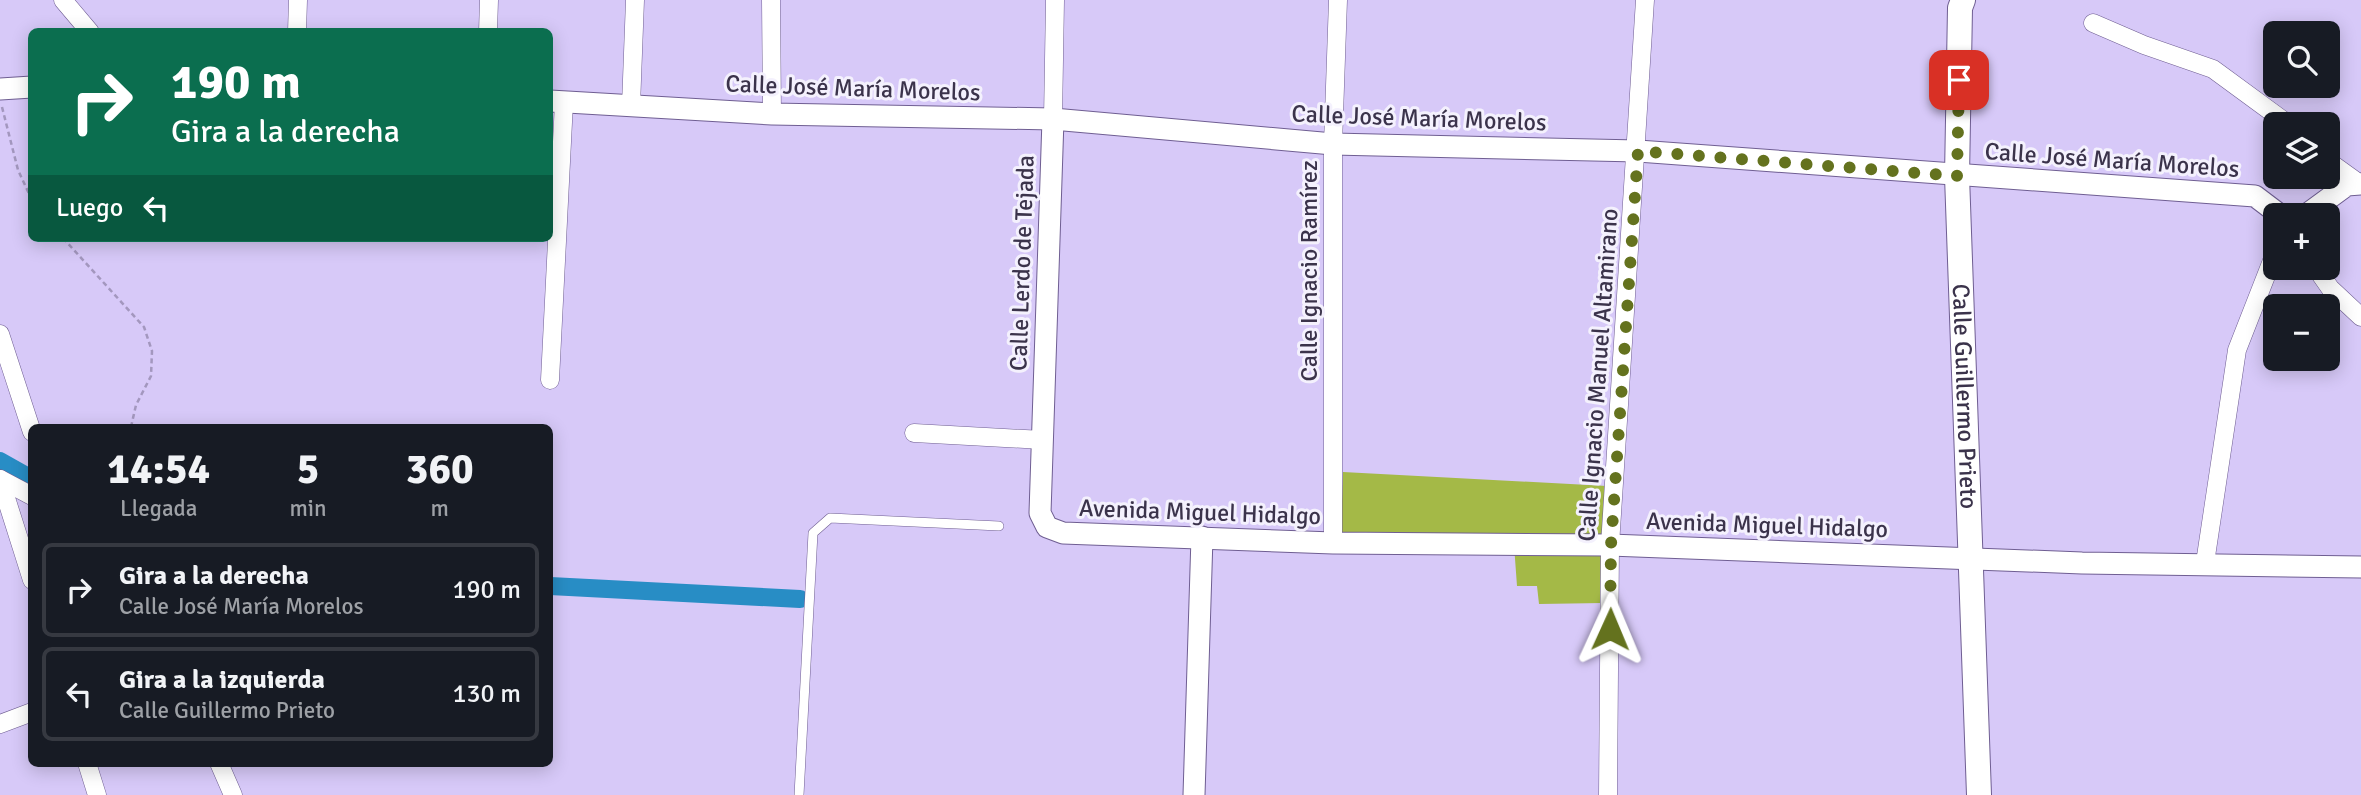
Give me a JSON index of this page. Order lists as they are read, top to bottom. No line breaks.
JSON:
{"streets":{"main road":["Calle Guillermo Prieto"],"street":["Calle José María Morelos","Calle Lerdo de Tejada","Calle Ignacio Ramírez","Calle Ignacio Manuel Altamirano","Avenida Miguel Hidalgo"]},"crossings":[["Calle José María Morelos","Calle Lerdo de Tejada"],["Calle José María Morelos","Calle Ignacio Ramírez"],["Calle José María Morelos","Calle Ignacio Manuel Altamirano"],["Calle José María Morelos","Calle Guillermo Prieto"],["Calle Lerdo de Tejada","Avenida Miguel Hidalgo"],["Calle Ignacio Ramírez","Avenida Miguel Hidalgo"],["Calle Ignacio Manuel Altamirano","Avenida Miguel Hidalgo"],["Calle Guillermo Prieto","Avenida Miguel Hidalgo"]],"page":{"map_buttons":["+","−"],"turn":["190 m","Gira a la derecha"],"then":"Luego","eta":["14:54","Llegada","5","min","360","m"],"list":[{"name":"Gira a la derecha","note":"Calle José María Morelos","value":"190 m"},{"name":"Gira a la izquierda","note":"Calle Guillermo Prieto","value":"130 m"}]}}
